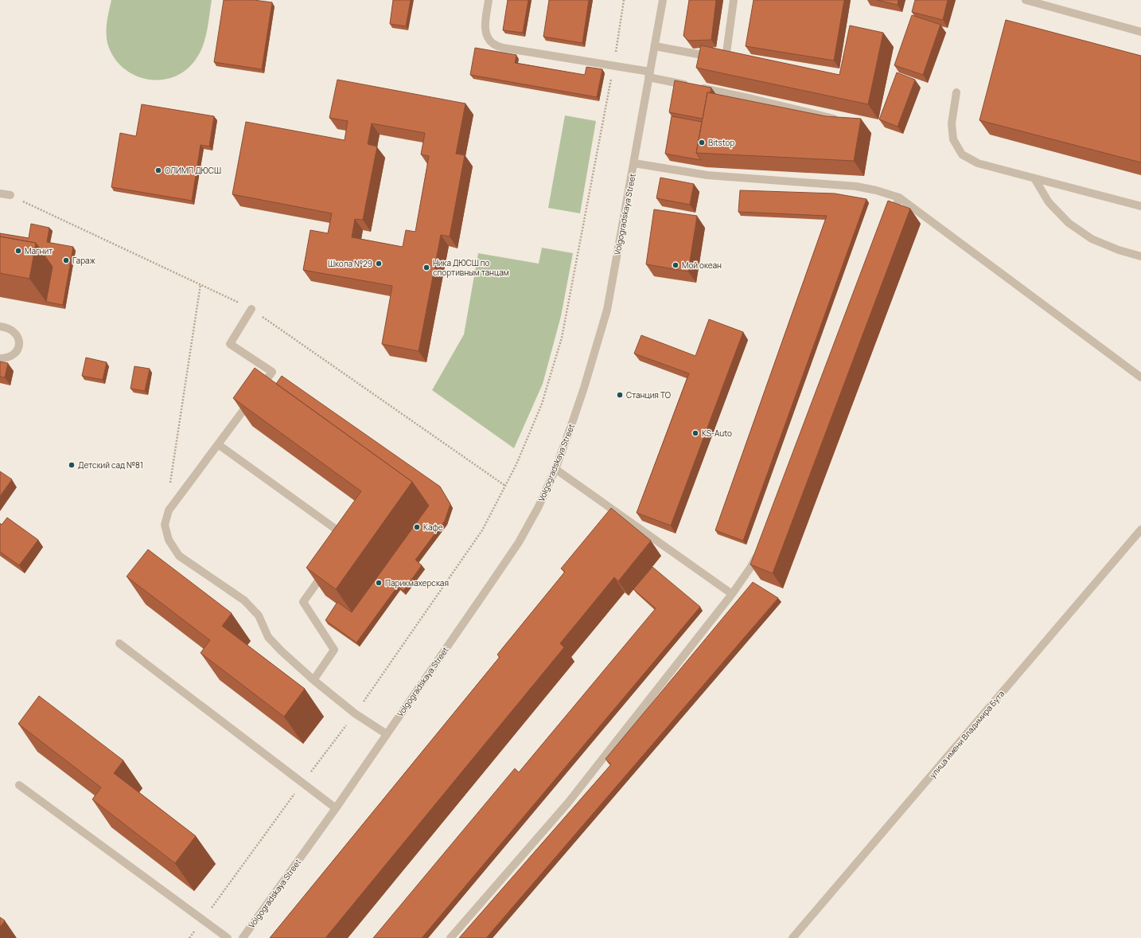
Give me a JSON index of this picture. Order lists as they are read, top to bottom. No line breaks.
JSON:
{"streets":{"street":["Volgogradskaya Street","улица имени Владимира Бута"]},"places":["Bitstop","ОЛИМП ДЮСШ","Магнит","Гараж","Школа №29","Мой океан","Ника ДЮСШ по спортивным танцам","Станция ТО","KS-Auto","Детский сад №81","Кафе","Парикмахерская"]}
